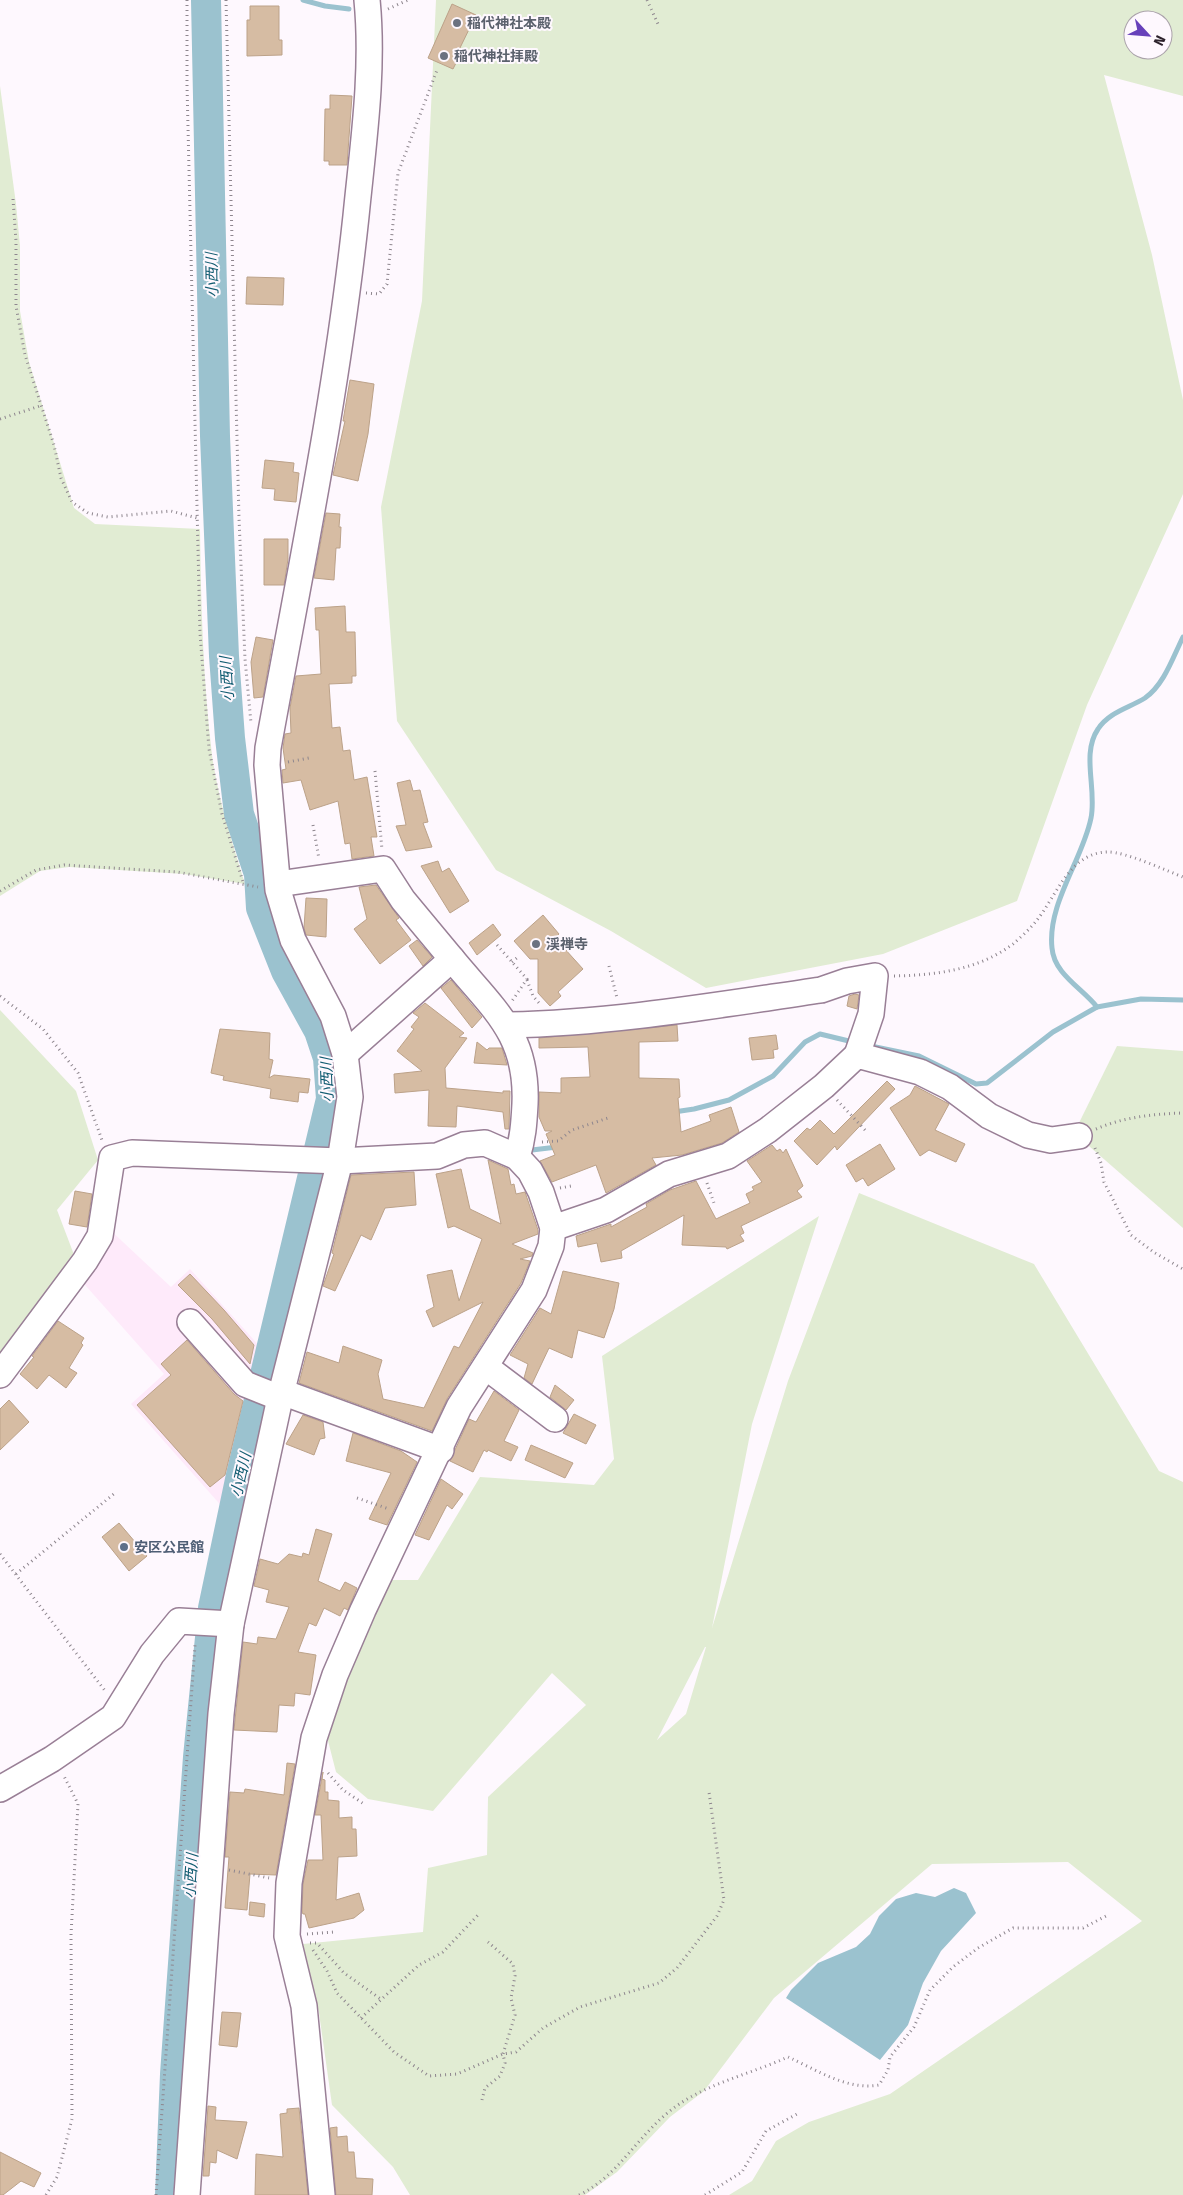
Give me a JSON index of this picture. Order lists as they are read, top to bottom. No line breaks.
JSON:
{"water":["小西川"],"places":["稲代神社本殿","稲代神社拝殿","渓禅寺","安区公民館"],"north":"bottom right"}
